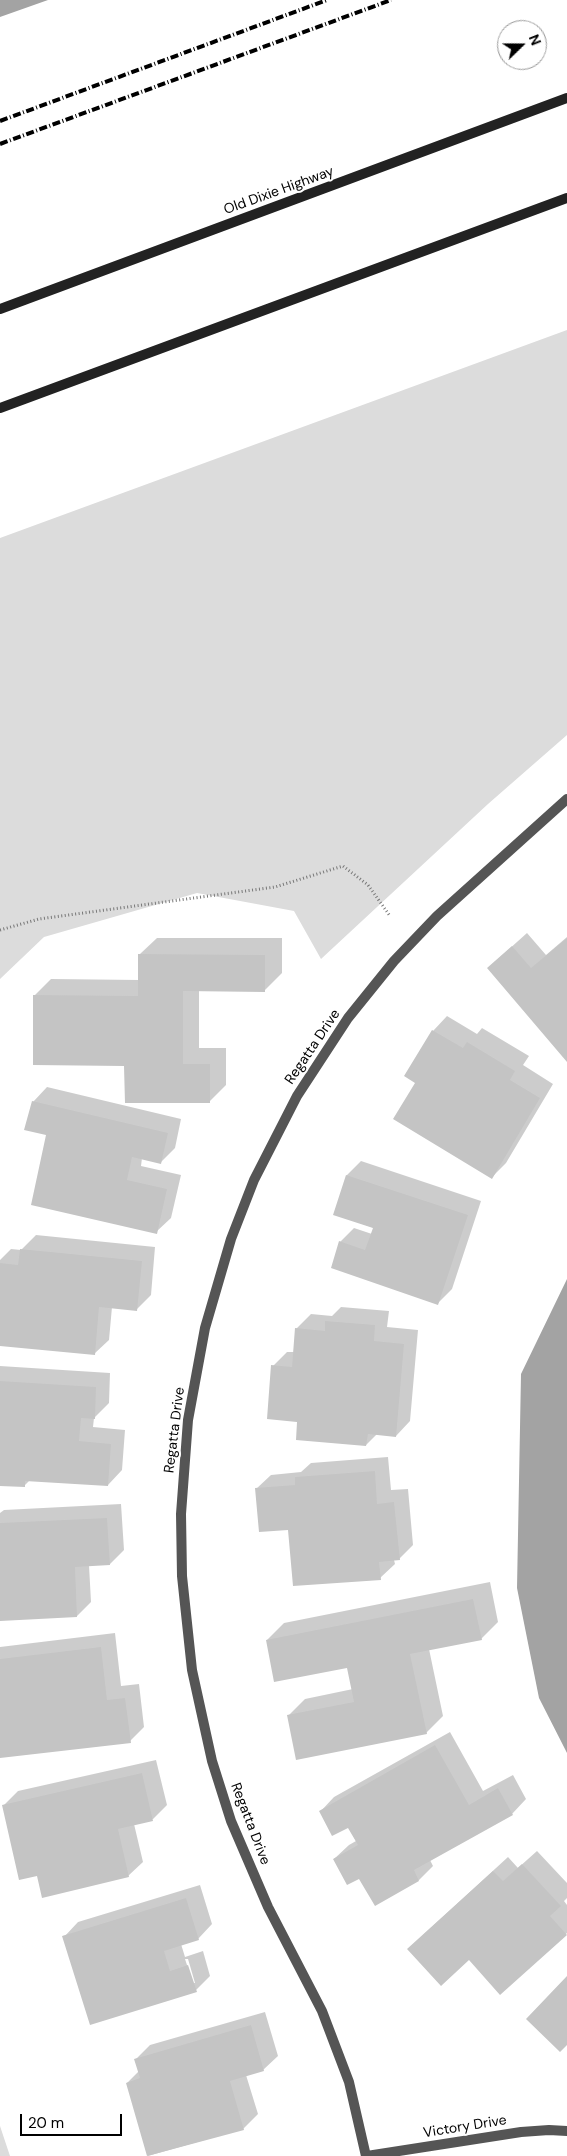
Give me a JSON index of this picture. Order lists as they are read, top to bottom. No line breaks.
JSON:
{"streets":{"main road":["Old Dixie Highway"],"street":["Regatta Drive","Victory Drive"]},"crossings":[["Regatta Drive","Victory Drive"]],"scale_bar":"20 m","north":"right"}
